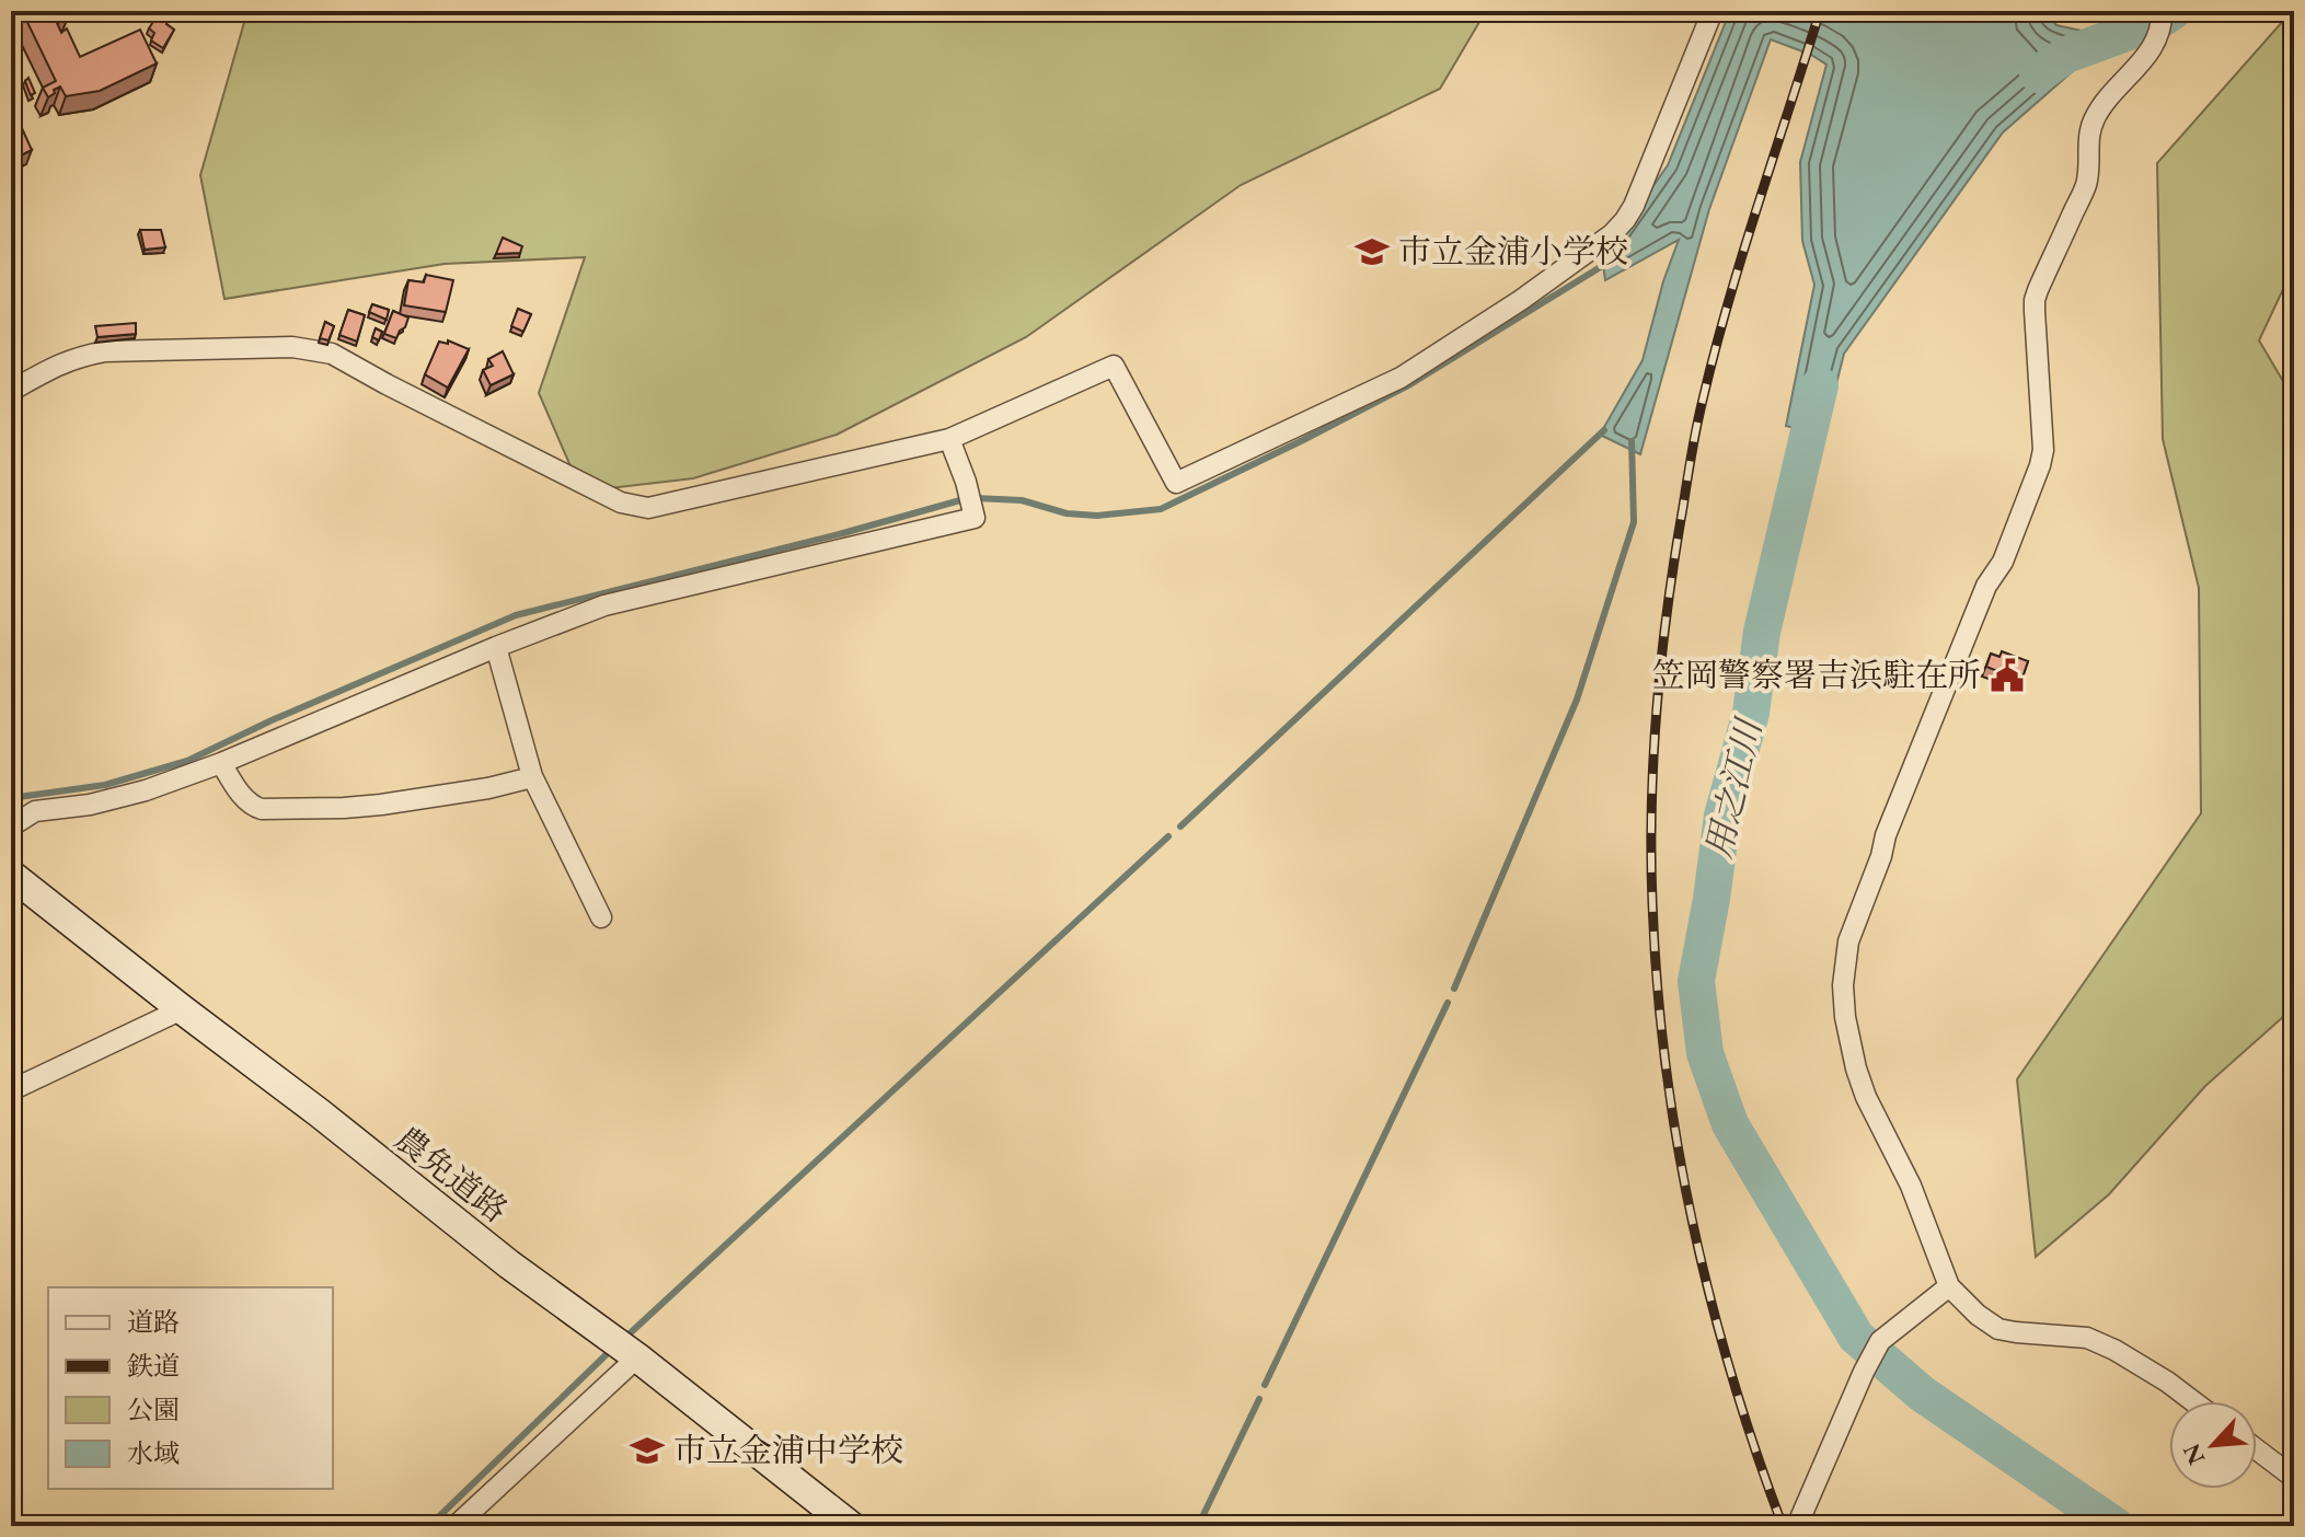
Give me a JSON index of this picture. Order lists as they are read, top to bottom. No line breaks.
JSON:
{"streets":{"street":["農免道路"]},"water":["用之江川"],"places":{"school or university":["市立金浦小学校","市立金浦中学校"],"public building":["笠岡警察署吉浜駐在所"]},"legend":["道路","鉄道","公園","水域"],"north":"bottom left"}
